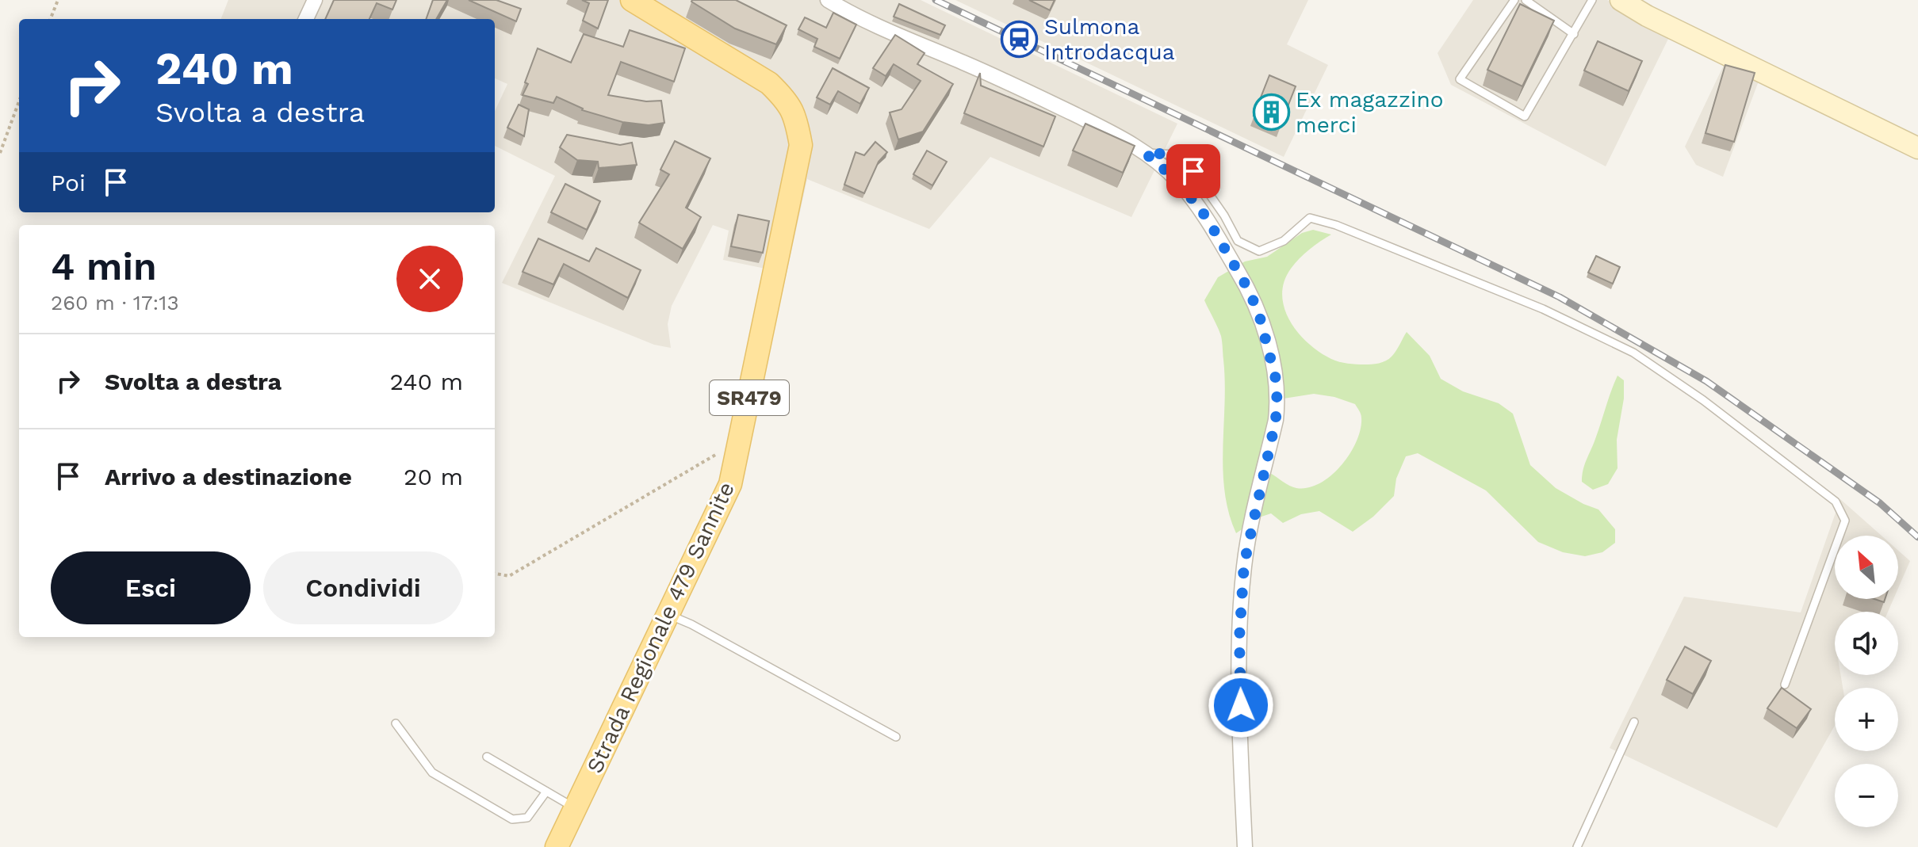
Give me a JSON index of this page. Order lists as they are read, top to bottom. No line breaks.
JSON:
{"streets":{"main road":["SR479","Strada Regionale 479 Sannite"]},"places":{"station":["Sulmona Introdacqua"],"building":["Ex magazzino merci"]},"north":"top left","page":{"turn":["240 m","Svolta a destra"],"then":"Poi","heading":["4 min","260 m · 17:13"],"list":[{"name":"Svolta a destra","value":"240 m"},{"name":"Arrivo a destinazione","value":"20 m"}],"map_buttons":["+","−"],"buttons":["Esci","Condividi"]}}
